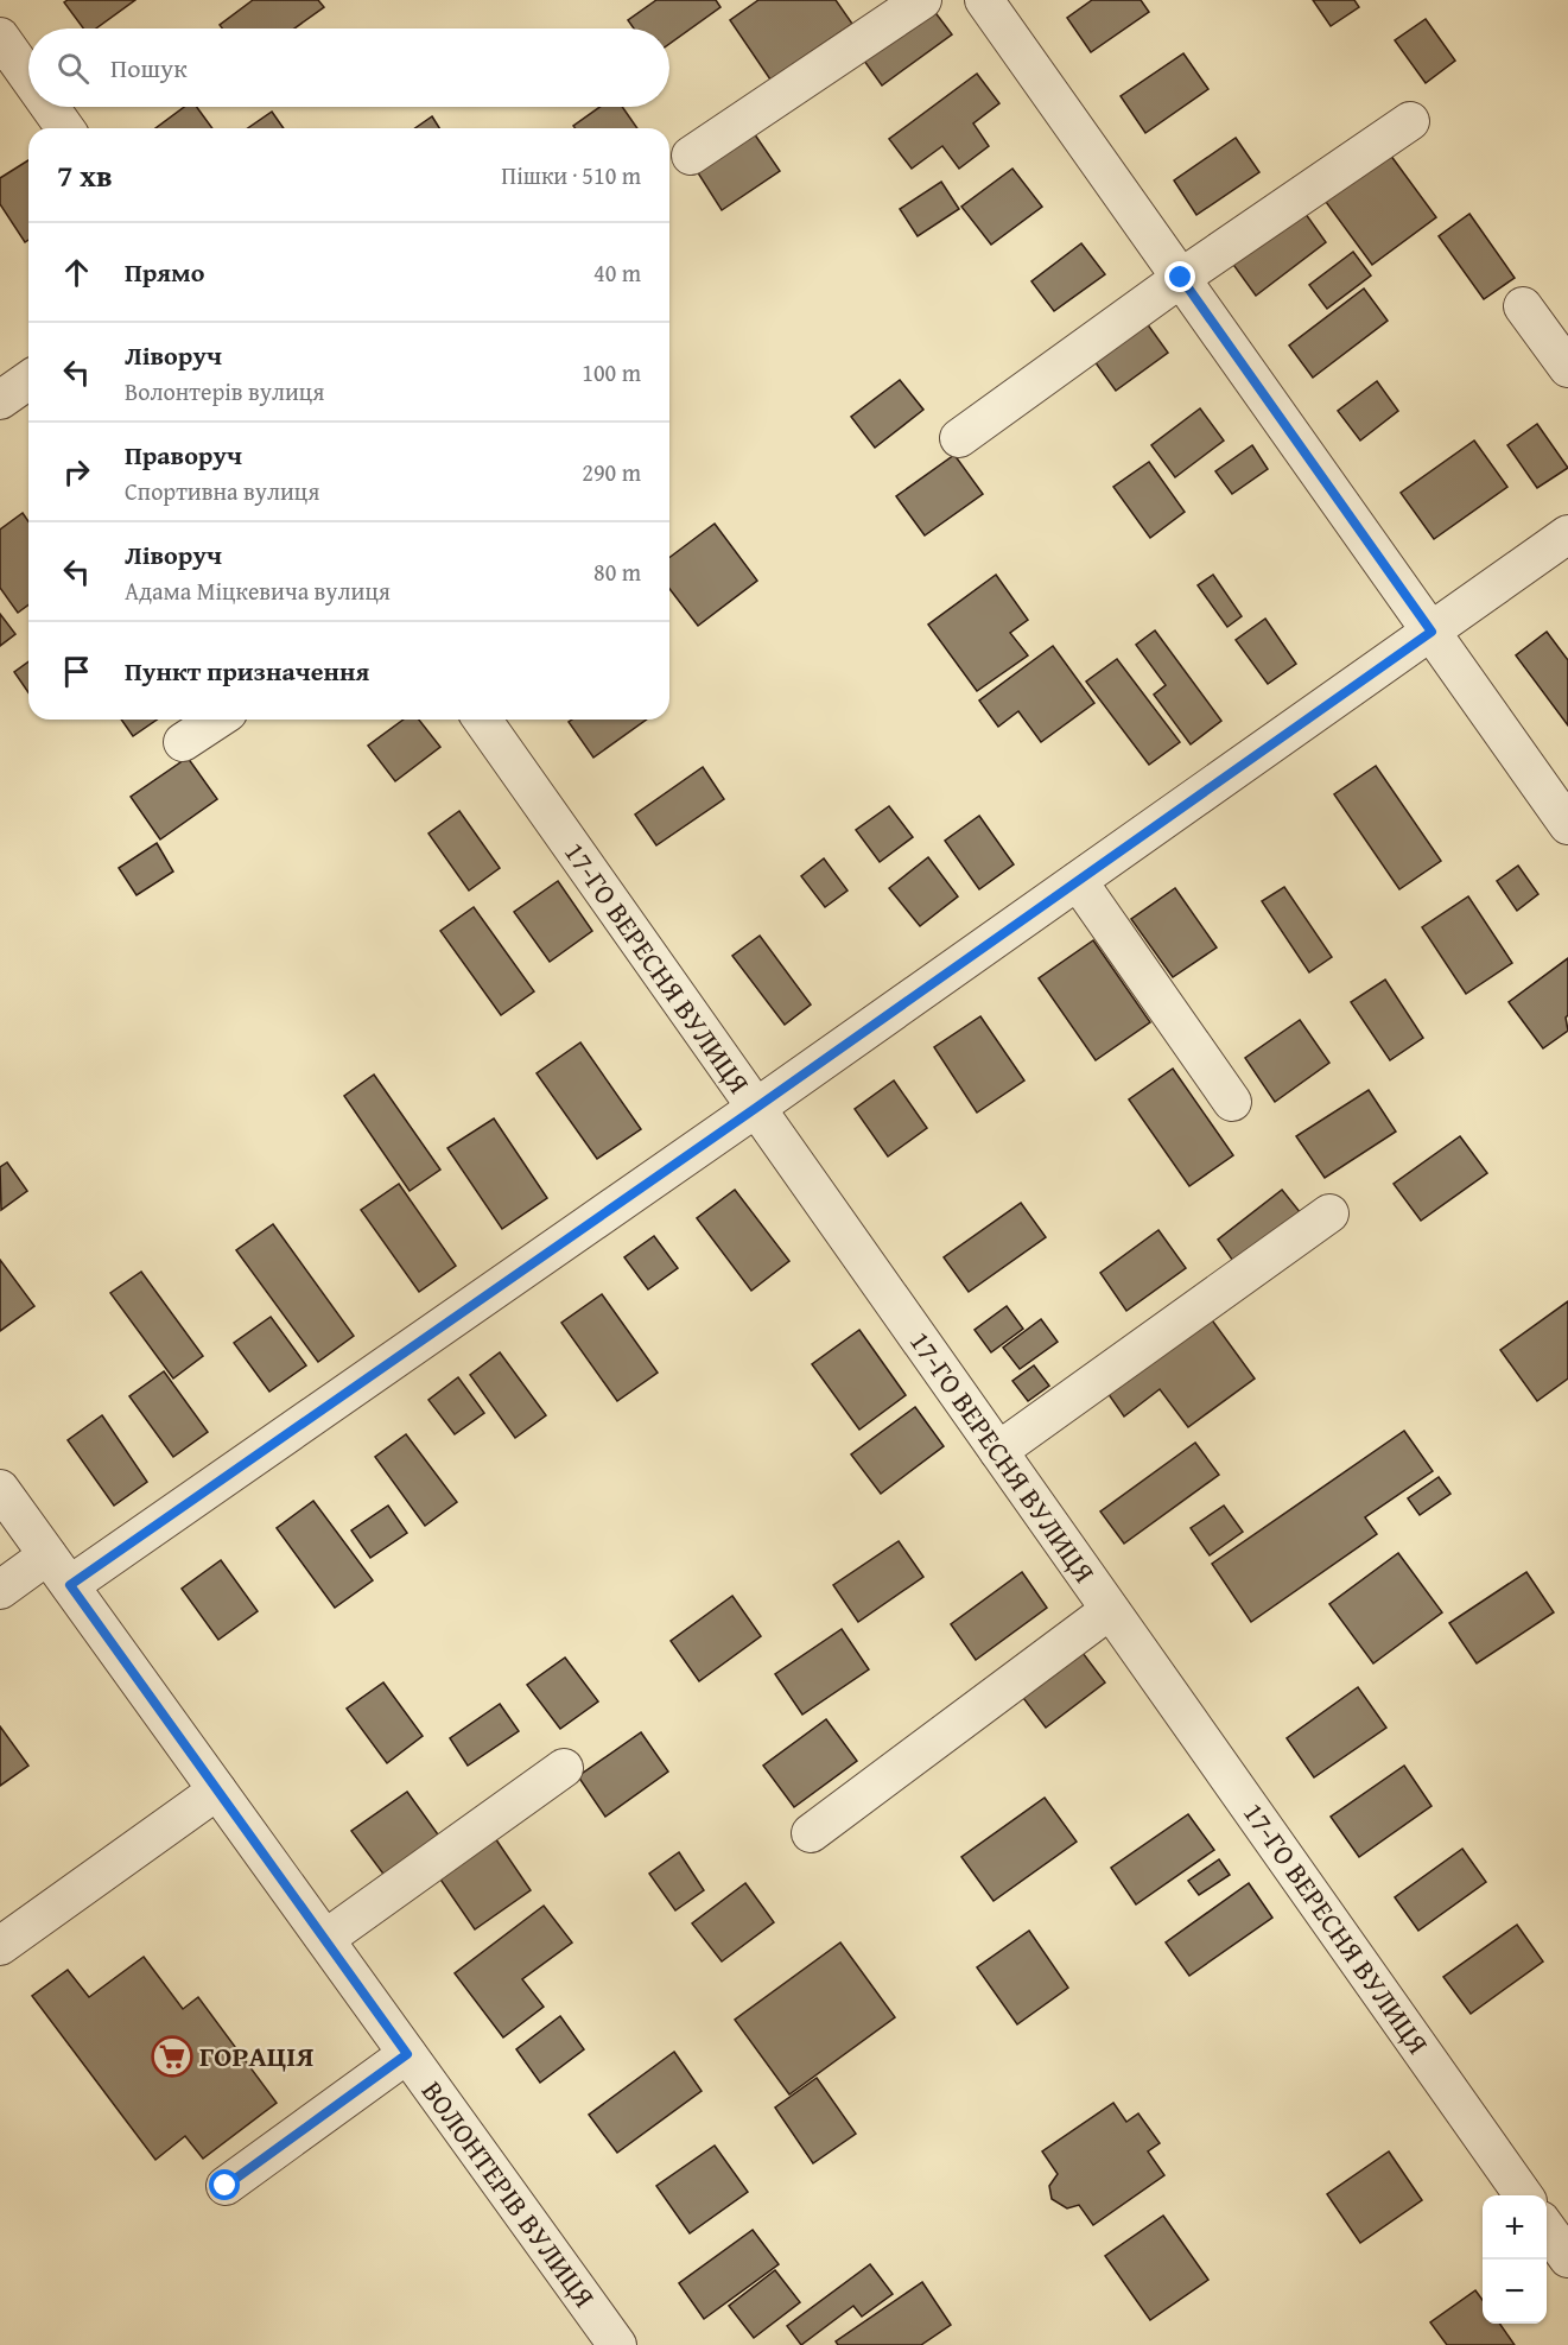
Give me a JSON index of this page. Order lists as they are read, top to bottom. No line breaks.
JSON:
{"streets":{"street":["17-ГО ВЕРЕСНЯ ВУЛИЦЯ","ВОЛОНТЕРІВ ВУЛИЦЯ"]},"places":{"supermarket":["ГОРАЦІЯ"]},"page":{"search":"Пошук","heading":["7 хв","Пішки · 510 m"],"list":[["Прямо","40 m"],["Ліворуч","Волонтерів вулиця","100 m"],["Праворуч","Спортивна вулиця","290 m"],["Ліворуч","Адама Міцкевича вулиця","80 m"],"Пункт призначення"],"map_buttons":["+","−"]}}
